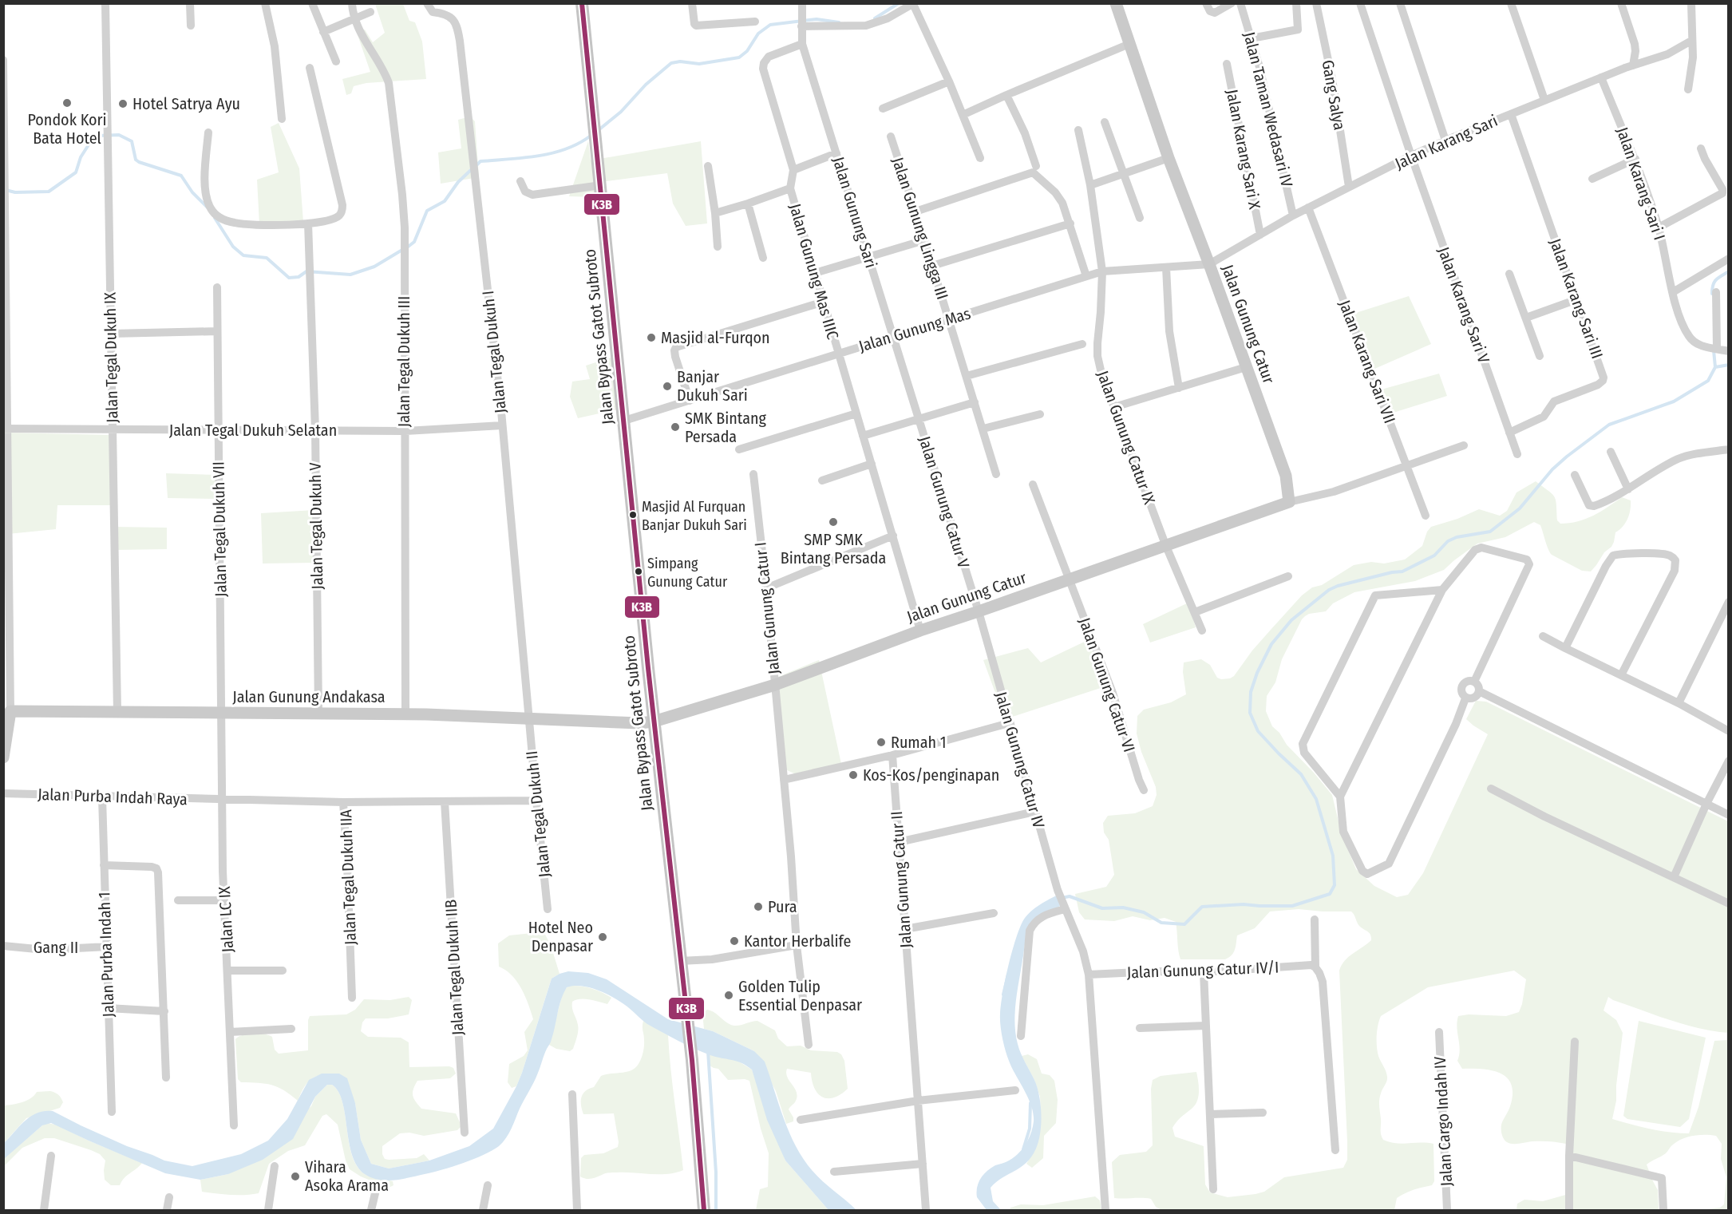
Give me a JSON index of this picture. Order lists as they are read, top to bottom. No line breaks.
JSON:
{"streets":{"main road":["Jalan Bypass Gatot Subroto"],"street":["Gang Salya","Jalan Taman Wedasari IV","Jalan Karang Sari","Jalan Karang Sari X","Jalan Karang Sari I","Jalan Gunung Sari","Jalan Gunung Lingga III","Jalan Gunung Mas IIIC","Jalan Karang Sari III","Jalan Karang Sari V","Jalan Gunung Catur","Jalan Gunung Mas","Jalan Tegal Dukuh I","Jalan Tegal Dukuh IX","Jalan Tegal Dukuh III","Jalan Karang Sari VII","Jalan Tegal Dukuh Selatan","Jalan Gunung Catur IX","Jalan Gunung Catur V","Jalan Tegal Dukuh V","Jalan Tegal Dukuh VII","Jalan Gunung Catur I","Jalan Gunung Catur VI","Jalan Gunung Andakasa","Jalan Gunung Catur IV","Jalan Purba Indah Raya","Jalan Tegal Dukuh II","Jalan Tegal Dukuh IIA","Jalan Gunung Catur II","Jalan LC IX","Gang II","Jalan Purba Indah 1","Jalan Tegal Dukuh IIB","Jalan Gunung Catur IV/I","Jalan Cargo Indah IV"]},"crossings":[["Gang Salya","Jalan Karang Sari"],["Jalan Taman Wedasari IV","Jalan Karang Sari"],["Jalan Karang Sari","Jalan Karang Sari X"],["Jalan Karang Sari","Jalan Karang Sari I"],["Jalan Karang Sari","Jalan Karang Sari III"],["Jalan Karang Sari","Jalan Karang Sari V"],["Jalan Karang Sari","Jalan Gunung Catur"],["Jalan Karang Sari","Jalan Gunung Mas"],["Jalan Karang Sari","Jalan Karang Sari VII"],["Jalan Gunung Sari","Jalan Gunung Mas"],["Jalan Gunung Sari","Jalan Gunung Catur V"],["Jalan Gunung Lingga III","Jalan Gunung Mas"],["Jalan Gunung Mas IIIC","Jalan Gunung Catur"],["Jalan Gunung Mas IIIC","Jalan Gunung Mas"],["Jalan Karang Sari III","Jalan Karang Sari V"],["Jalan Gunung Catur","Jalan Gunung Mas"],["Jalan Gunung Catur","Jalan Bypass Gatot Subroto"],["Jalan Gunung Catur","Jalan Karang Sari VII"],["Jalan Gunung Catur","Jalan Gunung Catur IX"],["Jalan Gunung Catur","Jalan Gunung Catur V"],["Jalan Gunung Catur","Jalan Gunung Catur I"],["Jalan Gunung Catur","Jalan Gunung Catur VI"],["Jalan Gunung Catur","Jalan Gunung Andakasa"],["Jalan Gunung Catur","Jalan Gunung Catur IV"],["Jalan Gunung Mas","Jalan Bypass Gatot Subroto"],["Jalan Gunung Mas","Jalan Gunung Catur IX"],["Jalan Bypass Gatot Subroto","Jalan Gunung Andakasa"],["Jalan Tegal Dukuh I","Jalan Tegal Dukuh Selatan"],["Jalan Tegal Dukuh I","Jalan Gunung Andakasa"],["Jalan Tegal Dukuh I","Jalan Tegal Dukuh II"],["Jalan Tegal Dukuh IX","Jalan Tegal Dukuh Selatan"],["Jalan Tegal Dukuh IX","Jalan Gunung Andakasa"],["Jalan Tegal Dukuh III","Jalan Tegal Dukuh Selatan"],["Jalan Tegal Dukuh III","Jalan Gunung Andakasa"],["Jalan Tegal Dukuh Selatan","Jalan Tegal Dukuh V"],["Jalan Tegal Dukuh Selatan","Jalan Tegal Dukuh VII"],["Jalan Gunung Catur V","Jalan Gunung Catur IV"],["Jalan Tegal Dukuh V","Jalan Gunung Andakasa"],["Jalan Tegal Dukuh VII","Jalan Gunung Andakasa"],["Jalan Tegal Dukuh VII","Jalan LC IX"],["Jalan Gunung Andakasa","Jalan Tegal Dukuh II"],["Jalan Gunung Andakasa","Jalan LC IX"],["Jalan Gunung Catur IV","Jalan Gunung Catur IV/I"],["Jalan Purba Indah Raya","Jalan Tegal Dukuh IIA"],["Jalan Purba Indah Raya","Jalan LC IX"],["Jalan Purba Indah Raya","Jalan Purba Indah 1"],["Jalan Tegal Dukuh II","Jalan Tegal Dukuh IIA"],["Jalan Tegal Dukuh IIA","Jalan Tegal Dukuh IIB"],["Gang II","Jalan Purba Indah 1"]],"places":["Pondok Kori Bata Hotel","Hotel Satrya Ayu","Masjid al-Furqon","Banjar Dukuh Sari","SMK Bintang Persada","Masjid Al Furquan Banjar Dukuh Sari","SMP SMK Bintang Persada","Simpang Gunung Catur","Rumah 1","Kos-Kos/penginapan","Pura","Hotel Neo Denpasar","Kantor Herbalife","Golden Tulip Essential Denpasar","Vihara Asoka Arama"],"lines":["transit line K3B"]}
